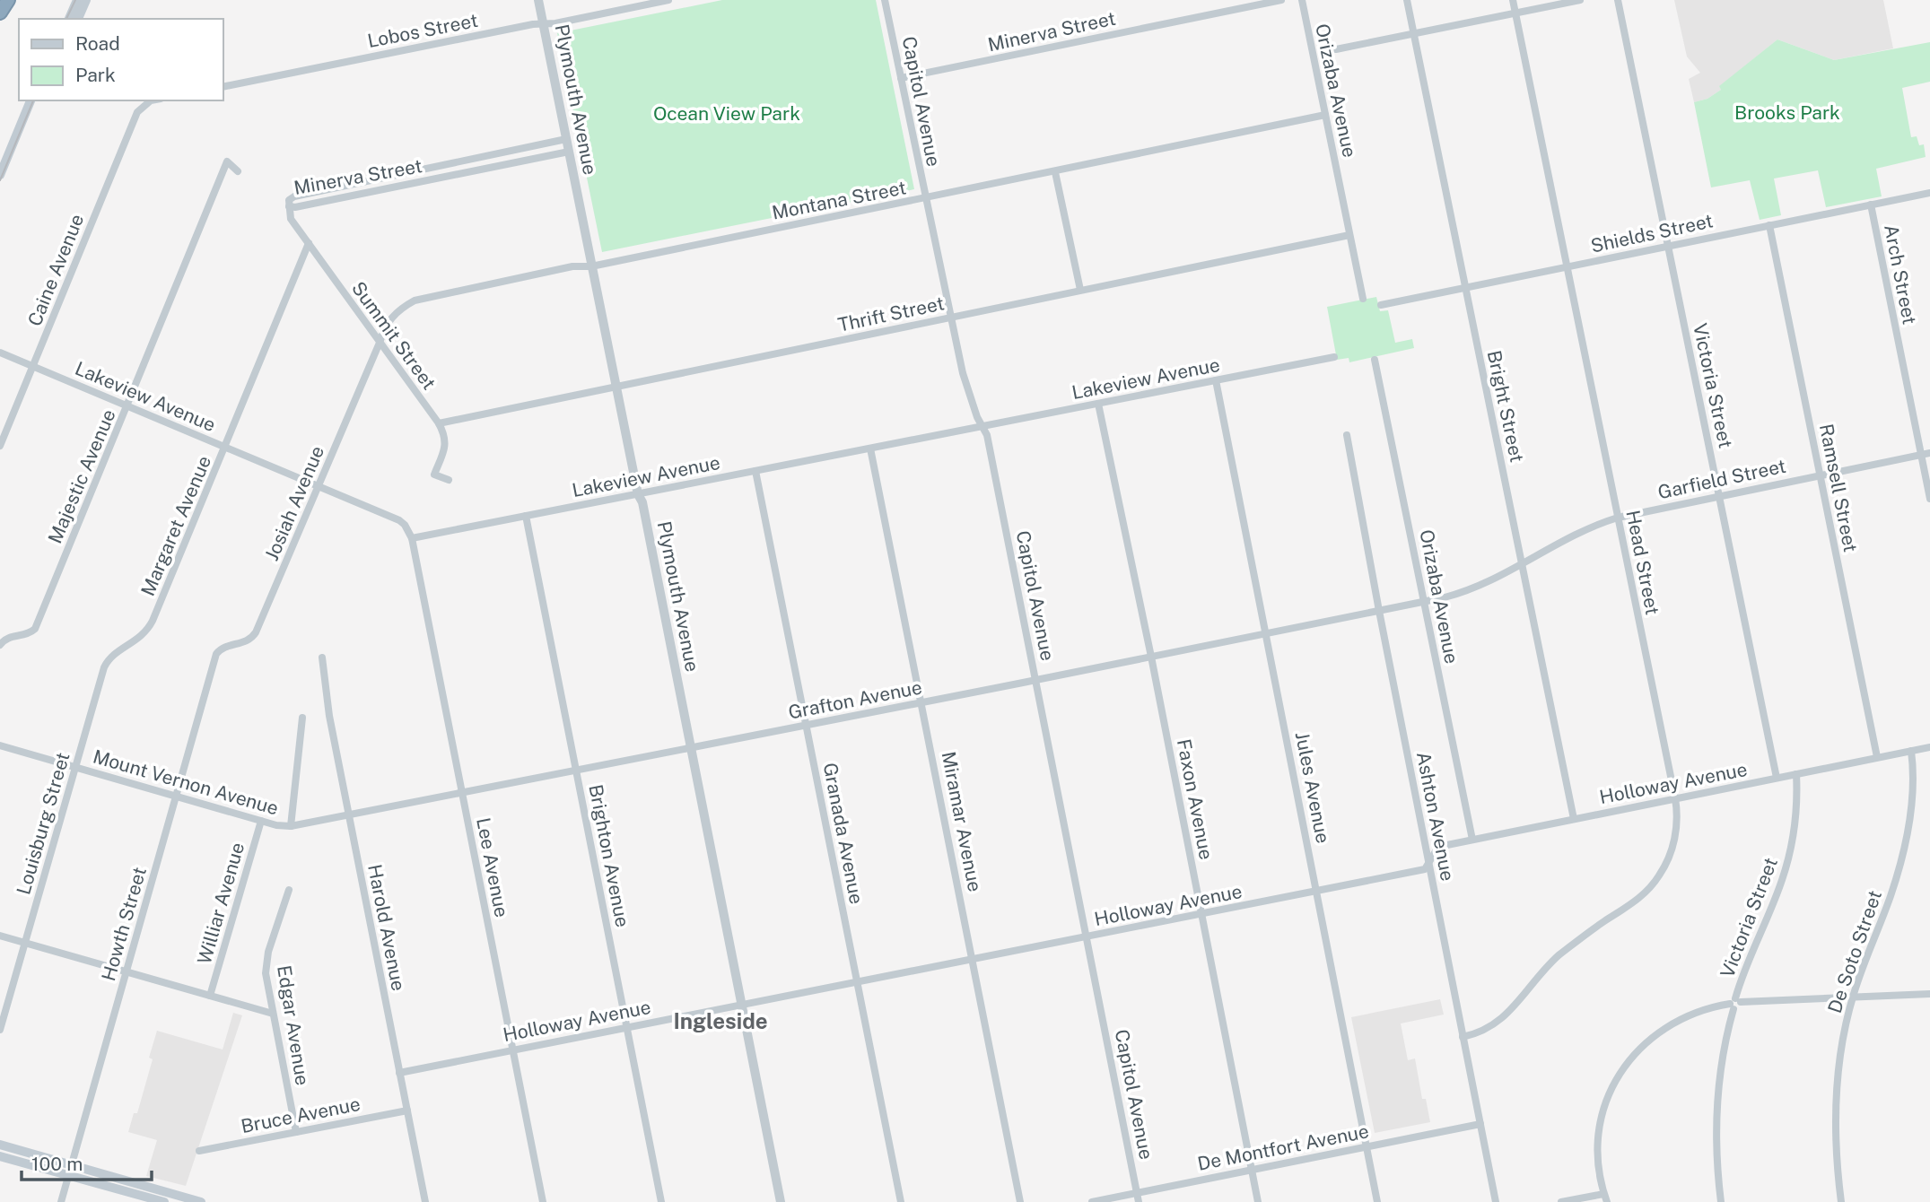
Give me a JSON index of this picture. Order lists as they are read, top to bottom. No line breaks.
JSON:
{"streets":{"street":["Lobos Street","Minerva Street","Orizaba Avenue","Plymouth Avenue","Capitol Avenue","Montana Street","Shields Street","Caine Avenue","Arch Street","Thrift Street","Summit Street","Lakeview Avenue","Victoria Street","Bright Street","Majestic Avenue","Garfield Street","Ramsell Street","Josiah Avenue","Margaret Avenue","Head Street","Grafton Avenue","Mount Vernon Avenue","Holloway Avenue","Jules Avenue","Faxon Avenue","Ashton Avenue","Miramar Avenue","Louisburg Street","Granada Avenue","Brighton Avenue","Lee Avenue","Williar Avenue","Howth Street","Harold Avenue","De Soto Street","Edgar Avenue","Bruce Avenue","De Montfort Avenue"]},"crossings":[["Lobos Street","Plymouth Avenue"],["Minerva Street","Plymouth Avenue"],["Minerva Street","Capitol Avenue"],["Minerva Street","Summit Street"],["Orizaba Avenue","Montana Street"],["Orizaba Avenue","Thrift Street"],["Orizaba Avenue","Garfield Street"],["Orizaba Avenue","Grafton Avenue"],["Orizaba Avenue","Holloway Avenue"],["Plymouth Avenue","Montana Street"],["Plymouth Avenue","Thrift Street"],["Plymouth Avenue","Lakeview Avenue"],["Plymouth Avenue","Grafton Avenue"],["Plymouth Avenue","Holloway Avenue"],["Capitol Avenue","Montana Street"],["Capitol Avenue","Thrift Street"],["Capitol Avenue","Lakeview Avenue"],["Capitol Avenue","Grafton Avenue"],["Capitol Avenue","Holloway Avenue"],["Capitol Avenue","De Montfort Avenue"],["Montana Street","Summit Street"],["Montana Street","Josiah Avenue"],["Shields Street","Arch Street"],["Shields Street","Victoria Street"],["Shields Street","Bright Street"],["Shields Street","Ramsell Street"],["Shields Street","Head Street"],["Caine Avenue","Lakeview Avenue"],["Arch Street","Garfield Street"],["Thrift Street","Summit Street"],["Summit Street","Josiah Avenue"],["Summit Street","Margaret Avenue"],["Lakeview Avenue","Majestic Avenue"],["Lakeview Avenue","Josiah Avenue"],["Lakeview Avenue","Margaret Avenue"],["Lakeview Avenue","Jules Avenue"],["Lakeview Avenue","Faxon Avenue"],["Lakeview Avenue","Miramar Avenue"],["Lakeview Avenue","Granada Avenue"],["Lakeview Avenue","Brighton Avenue"],["Lakeview Avenue","Lee Avenue"],["Victoria Street","Garfield Street"],["Victoria Street","Holloway Avenue"],["Bright Street","Garfield Street"],["Bright Street","Holloway Avenue"],["Garfield Street","Ramsell Street"],["Garfield Street","Head Street"],["Garfield Street","Grafton Avenue"],["Ramsell Street","Holloway Avenue"],["Josiah Avenue","Howth Street"],["Margaret Avenue","Louisburg Street"],["Head Street","Holloway Avenue"],["Head Street","Ashton Avenue"],["Grafton Avenue","Mount Vernon Avenue"],["Grafton Avenue","Jules Avenue"],["Grafton Avenue","Faxon Avenue"],["Grafton Avenue","Ashton Avenue"],["Grafton Avenue","Miramar Avenue"],["Grafton Avenue","Granada Avenue"],["Grafton Avenue","Brighton Avenue"],["Grafton Avenue","Lee Avenue"],["Grafton Avenue","Harold Avenue"],["Mount Vernon Avenue","Louisburg Street"],["Mount Vernon Avenue","Williar Avenue"],["Mount Vernon Avenue","Howth Street"],["Holloway Avenue","Jules Avenue"],["Holloway Avenue","Faxon Avenue"],["Holloway Avenue","Ashton Avenue"],["Holloway Avenue","Miramar Avenue"],["Holloway Avenue","Granada Avenue"],["Holloway Avenue","Brighton Avenue"],["Holloway Avenue","Lee Avenue"],["Holloway Avenue","Harold Avenue"],["Holloway Avenue","De Soto Street"],["Jules Avenue","De Montfort Avenue"],["Faxon Avenue","De Montfort Avenue"],["Ashton Avenue","De Montfort Avenue"],["Harold Avenue","Bruce Avenue"],["Edgar Avenue","Bruce Avenue"]],"districts":["Ingleside"],"parks":["Brooks Park","Ocean View Park"],"legend":["Road","Park"],"scale_bar":"100 m"}
